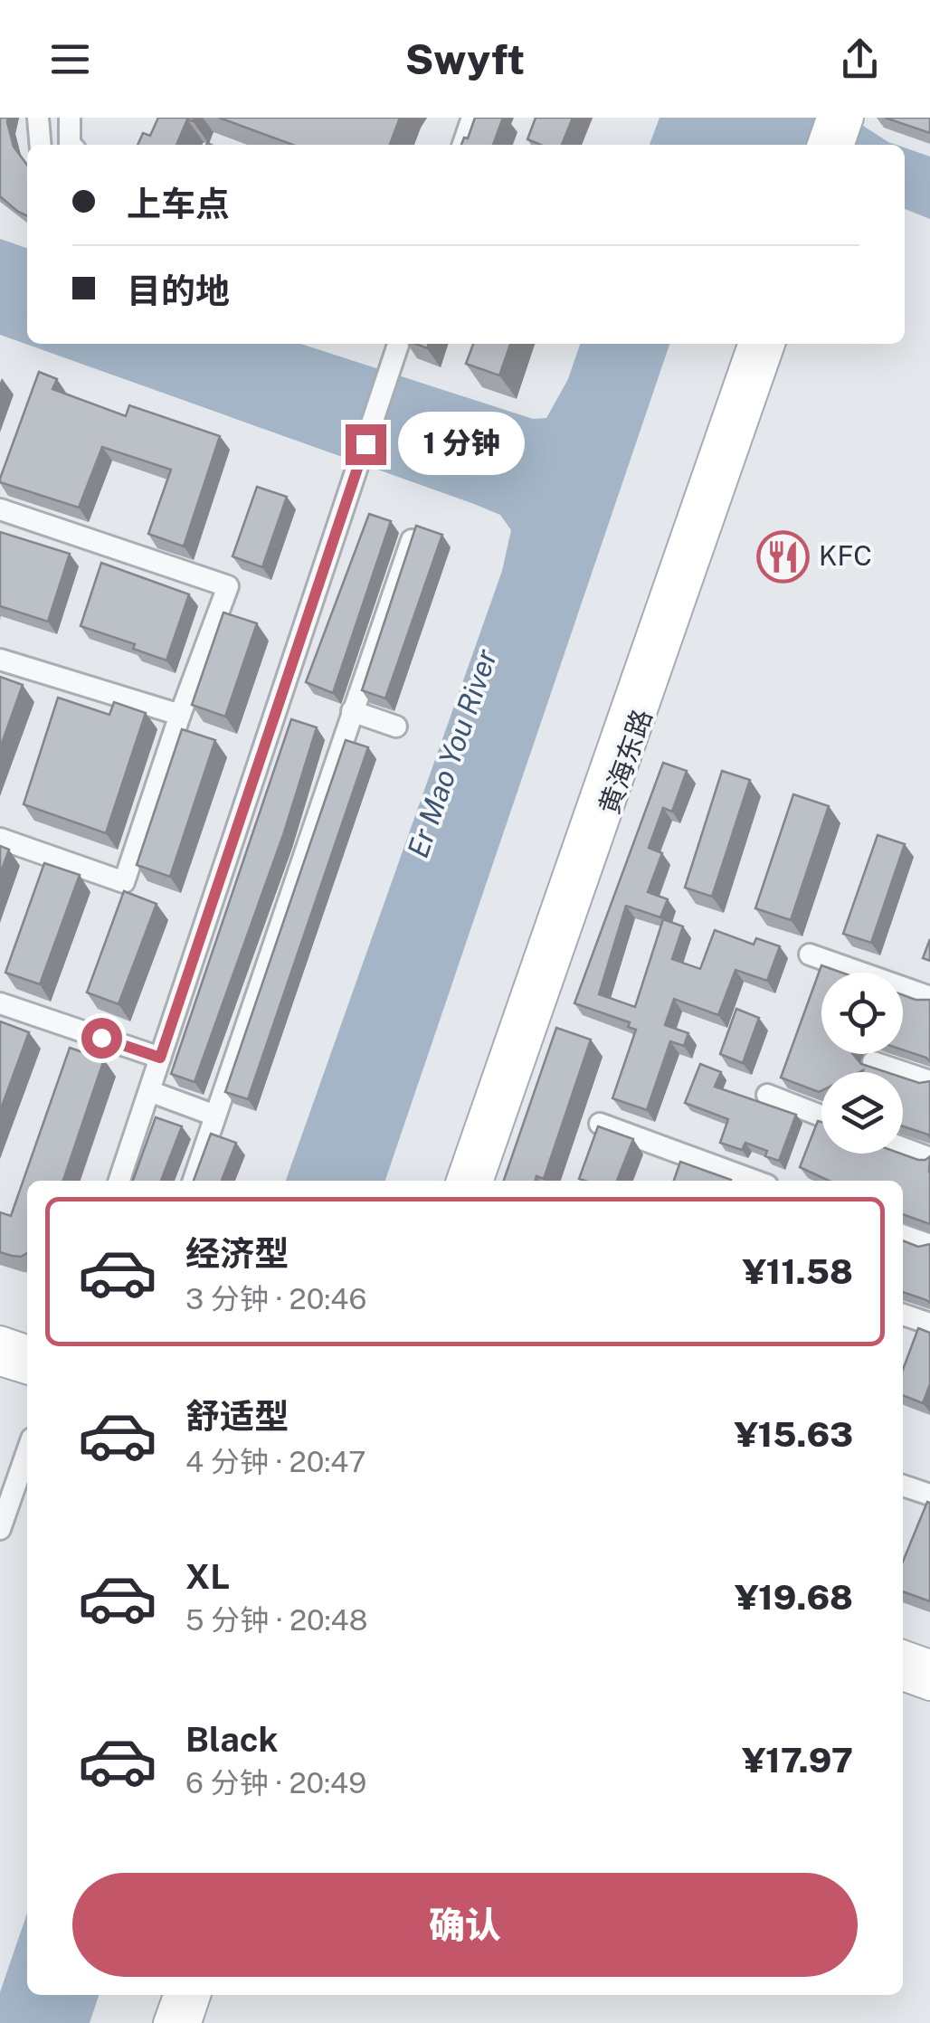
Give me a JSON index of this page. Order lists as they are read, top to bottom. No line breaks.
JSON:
{"streets":{"main road":["黄海东路"]},"water":["Er Mao You River"],"places":{"restaurant":["KFC"]},"page":{"header":"Swyft","banner":["上车点","目的地"],"bubble":"1 分钟","list":[{"name":"经济型","note":"3 分钟 · 20:46","value":"¥11.58"},{"name":"舒适型","note":"4 分钟 · 20:47","value":"¥15.63"},{"name":"XL","note":"5 分钟 · 20:48","value":"¥19.68"},{"name":"Black","note":"6 分钟 · 20:49","value":"¥17.97"}],"buttons":"确认"}}
